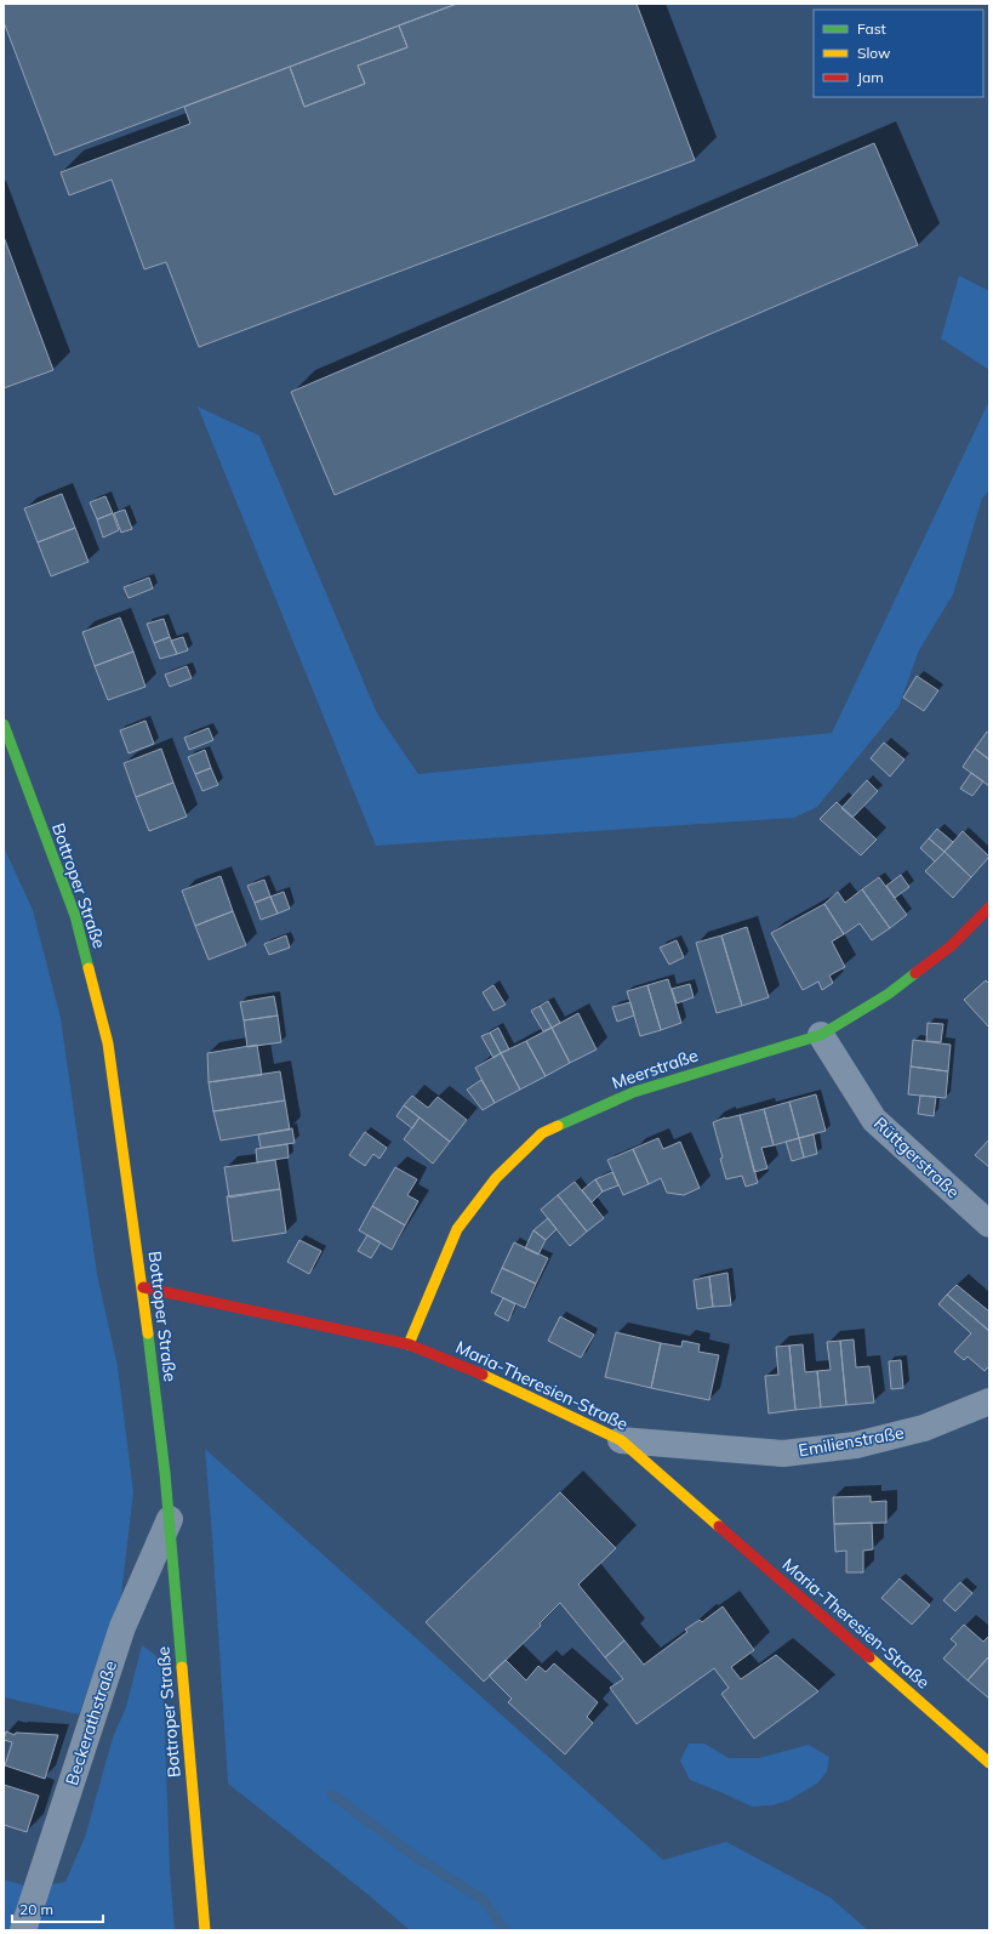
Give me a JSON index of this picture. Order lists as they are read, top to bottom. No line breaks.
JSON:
{"streets":{"street":["Bottroper Straße","Meerstraße","Rüttgerstraße","Maria-Theresien-Straße","Emilienstraße","Beckerathstraße"]},"crossings":[["Bottroper Straße","Maria-Theresien-Straße"],["Bottroper Straße","Beckerathstraße"],["Meerstraße","Rüttgerstraße"],["Meerstraße","Maria-Theresien-Straße"],["Maria-Theresien-Straße","Emilienstraße"]],"legend":["Fast","Slow","Jam"],"scale_bar":"20 m"}
